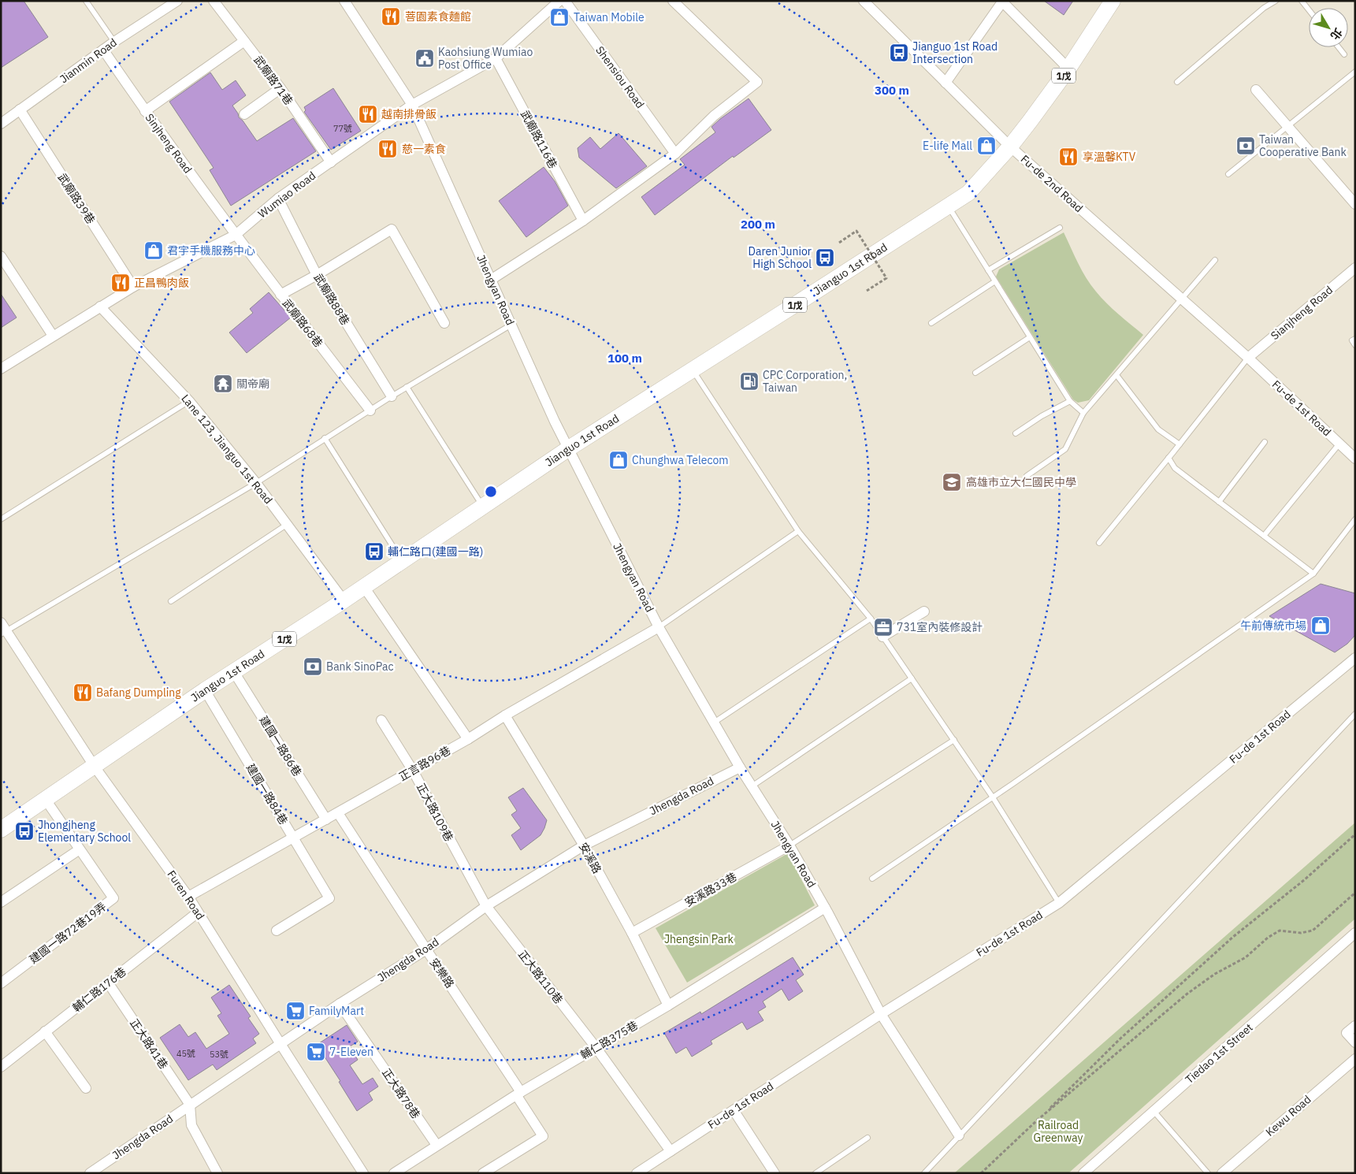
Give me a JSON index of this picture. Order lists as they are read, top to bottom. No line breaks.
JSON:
{"streets":{"main road":["1戊","Jianguo 1st Road"],"street":["Jianmin Road","Shensiou Road","武廟路71巷","武廟路116巷","Sinjheng Road","Fu-de 2nd Road","Wumiao Road","武廟路39巷","Jhengyan Road","武廟路88巷","Sianjheng Road","武廟路68巷","Fu-de 1st Road","Lane 123, Jianguo 1st Road","建國一路86巷","正言路96巷","建國一路84巷","Jhengda Road","正大路109巷","安溪路","安溪路33巷","Furen Road","建國一路72巷19弄","安樂路","正大路110巷","輔仁路176巷","輔仁路375巷","正大路41巷","Tiedao 1st Street","正大路78巷","Kewu Road"]},"crossings":[["Jianmin Road","Sinjheng Road"],["Jianmin Road","武廟路39巷"],["武廟路71巷","Wumiao Road"],["武廟路116巷","Wumiao Road"],["Sinjheng Road","Wumiao Road"],["Sinjheng Road","武廟路68巷"],["Fu-de 2nd Road","Jianguo 1st Road"],["Fu-de 2nd Road","Sianjheng Road"],["Fu-de 2nd Road","Fu-de 1st Road"],["Wumiao Road","武廟路39巷"],["Wumiao Road","Jhengyan Road"],["Wumiao Road","武廟路88巷"],["Wumiao Road","武廟路68巷"],["Wumiao Road","Lane 123, Jianguo 1st Road"],["Jianguo 1st Road","Jhengyan Road"],["Jianguo 1st Road","Lane 123, Jianguo 1st Road"],["Jianguo 1st Road","建國一路86巷"],["Jianguo 1st Road","建國一路84巷"],["Jianguo 1st Road","Furen Road"],["Jianguo 1st Road","建國一路72巷19弄"],["Jhengyan Road","Fu-de 1st Road"],["Jhengyan Road","正言路96巷"],["Jhengyan Road","Jhengda Road"],["Jhengyan Road","安溪路33巷"],["Jhengyan Road","輔仁路375巷"],["Sianjheng Road","Fu-de 1st Road"],["Fu-de 1st Road","正大路110巷"],["建國一路86巷","正言路96巷"],["正言路96巷","建國一路84巷"],["正言路96巷","正大路109巷"],["正言路96巷","安溪路"],["正言路96巷","Furen Road"],["正言路96巷","安樂路"],["Jhengda Road","正大路109巷"],["Jhengda Road","安溪路"],["Jhengda Road","Furen Road"],["Jhengda Road","安樂路"],["Jhengda Road","正大路110巷"],["Jhengda Road","正大路41巷"],["Jhengda Road","正大路78巷"],["正大路109巷","正大路110巷"],["安溪路","安溪路33巷"],["安溪路","輔仁路375巷"],["Furen Road","輔仁路176巷"],["安樂路","輔仁路375巷"],["正大路110巷","輔仁路375巷"],["輔仁路176巷","正大路41巷"],["輔仁路375巷","正大路78巷"]],"parks":["Jhengsin Park","Railroad Greenway"],"places":{"restaurant":["菩園素食麵館","越南排骨飯","慈一素食","享溫馨KTV","正昌鴨肉飯","Bafang Dumpling"],"shop":["Taiwan Mobile","E-life Mall","君宇手機服務中心","Chunghwa Telecom","午前傳統市場"],"bus stop":["Jianguo 1st Road Intersection","Daren Junior High School","輔仁路口(建國一路)","Jhongjheng Elementary School"],"public building":["Kaohsiung Wumiao Post Office"],"bank":["Taiwan Cooperative Bank","Bank SinoPac"],"fuel station":["CPC Corporation, Taiwan"],"temple":["關帝廟"],"school or university":["高雄市立大仁國民中學"],"office":["731室內裝修設計"],"supermarket":["FamilyMart","7-Eleven"]},"house_numbers":["77號","45號","53號"],"north":"bottom right","rings":["300 m","200 m","100 m"]}
